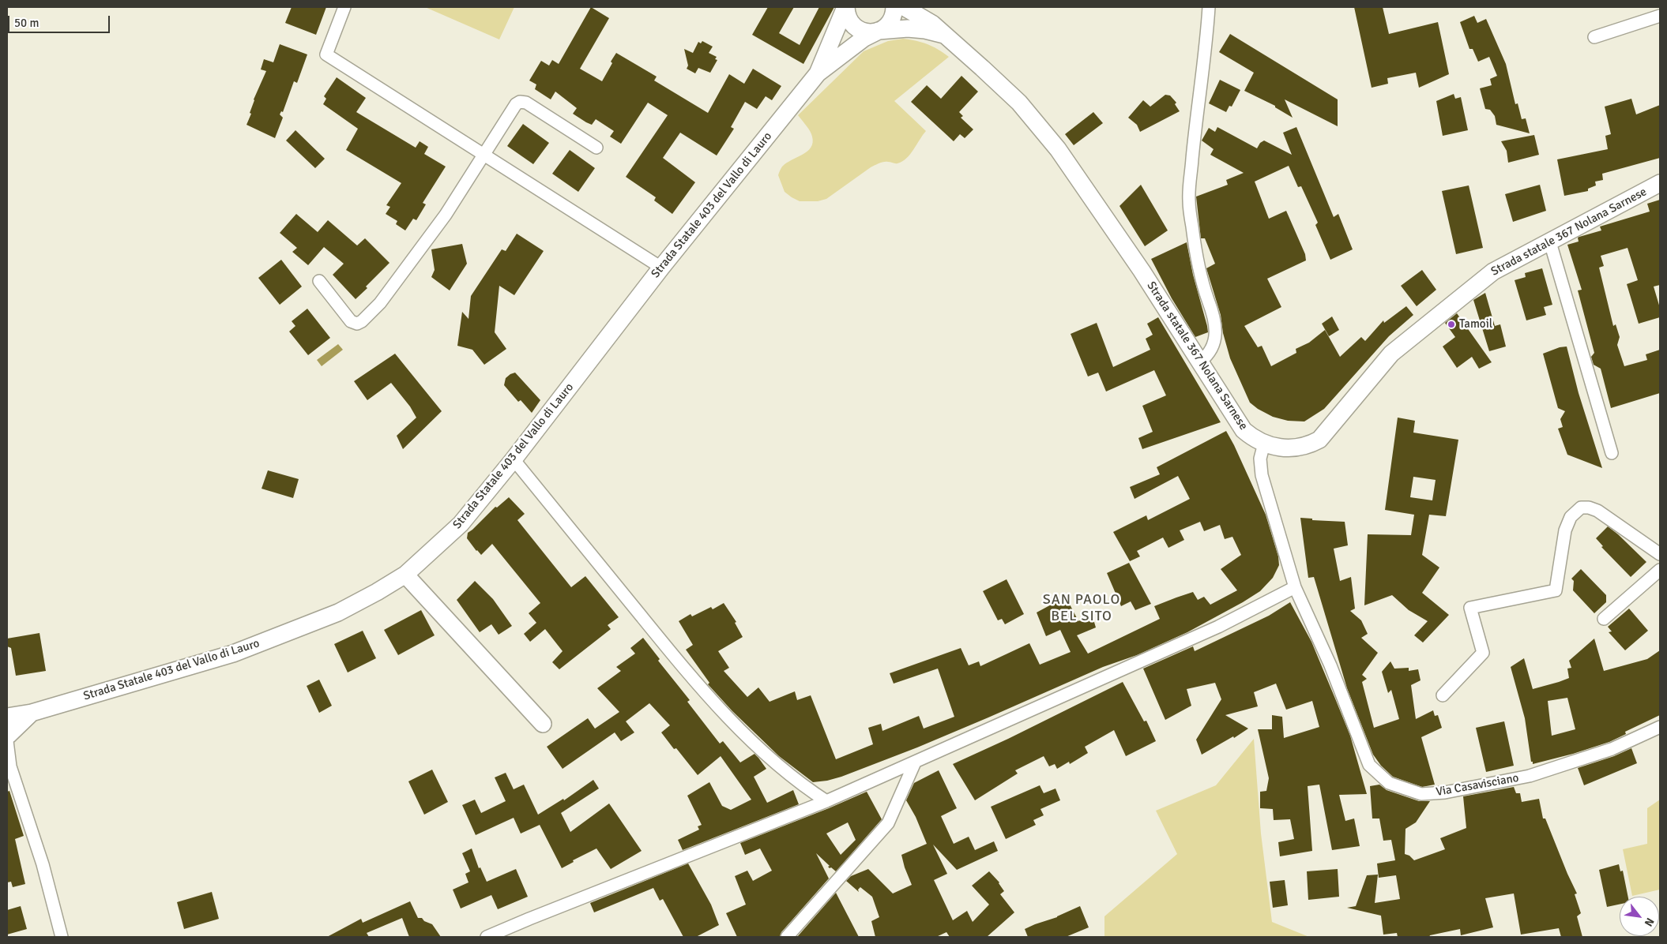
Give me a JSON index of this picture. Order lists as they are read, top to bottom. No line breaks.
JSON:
{"streets":{"main road":["Strada Statale 403 del Vallo di Lauro","Strada statale 367 Nolana Sarnese"],"street":["Via Casavisciano"]},"crossings":[["Strada Statale 403 del Vallo di Lauro","Strada statale 367 Nolana Sarnese"],["Strada statale 367 Nolana Sarnese","Via Casavisciano"]],"districts":["SAN PAOLO BEL SITO"],"places":["Tamoil"],"scale_bar":"50 m","north":"bottom right"}
